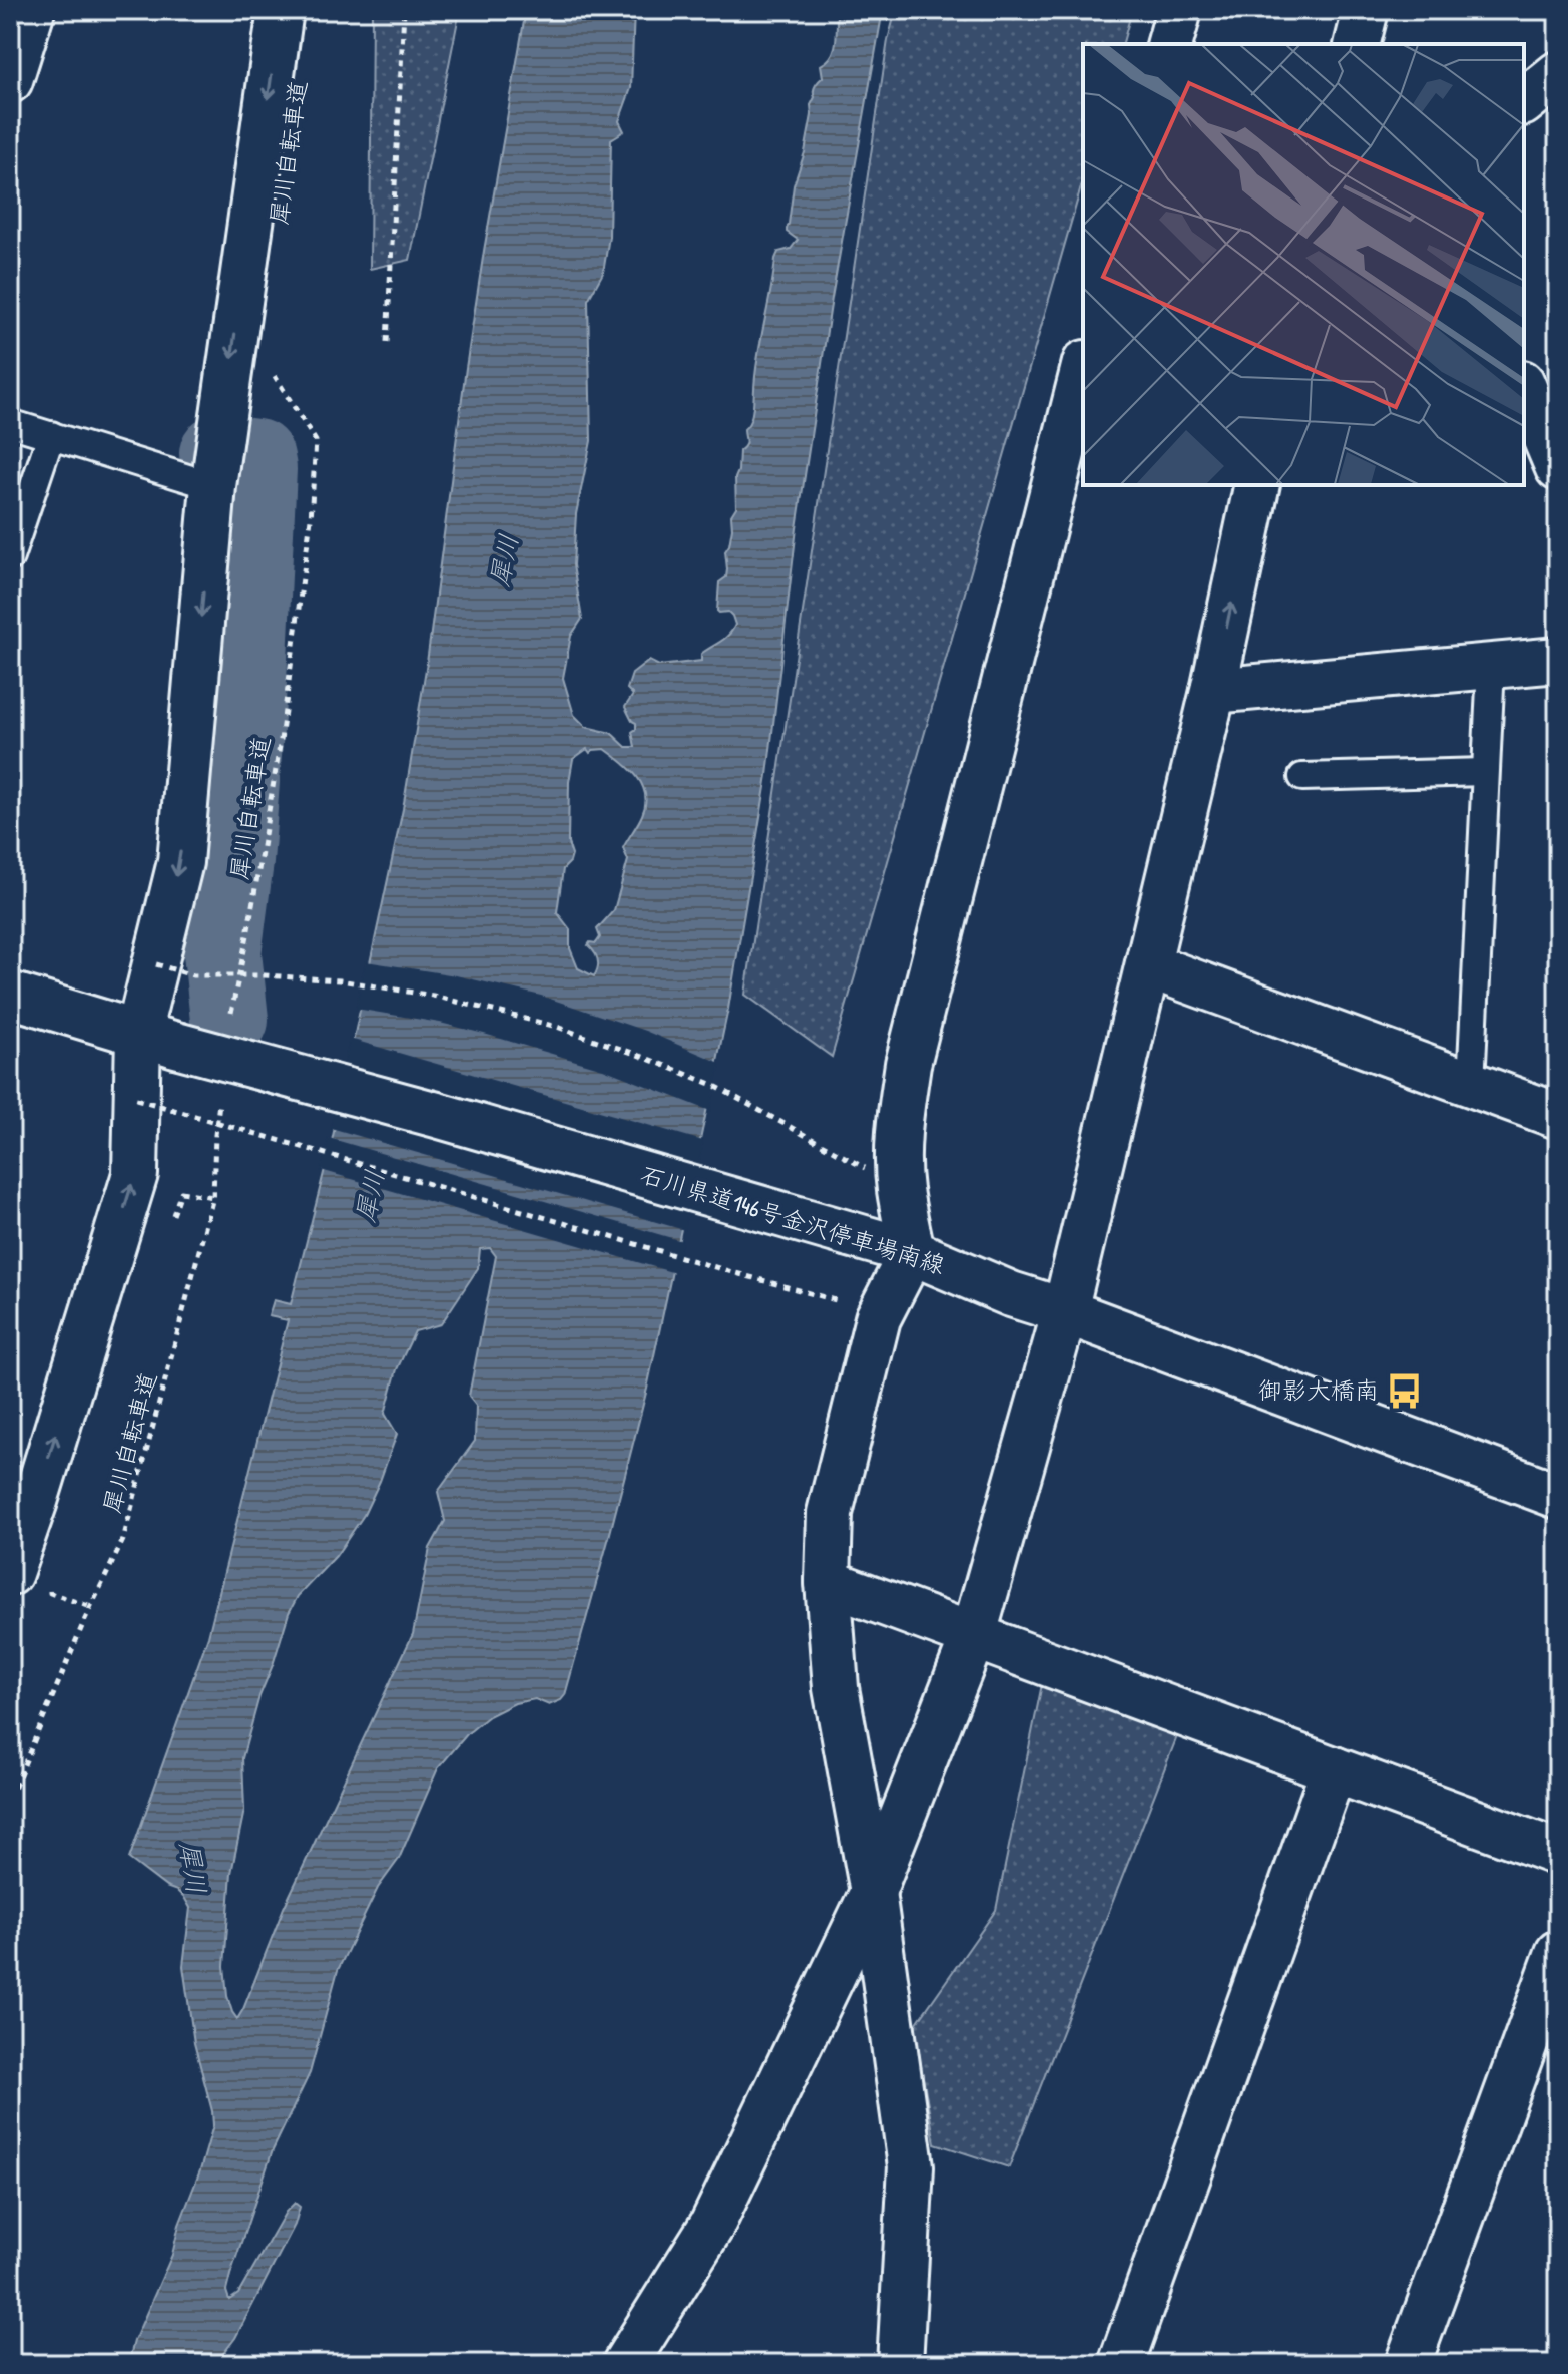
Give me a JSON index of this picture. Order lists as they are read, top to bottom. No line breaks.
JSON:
{"streets":{"street":["石川県道146号金沢停車場南線"],"path":["犀川自転車道"]},"water":["犀川"],"places":{"bus stop":["御影大橋南"]}}
